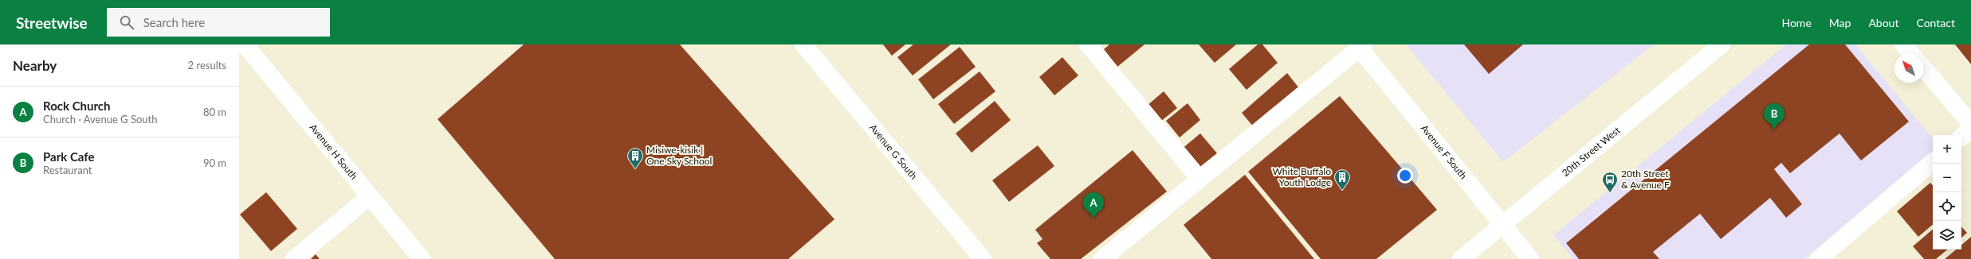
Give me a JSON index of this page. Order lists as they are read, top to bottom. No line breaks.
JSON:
{"streets":{"street":["Avenue H South","Avenue G South","Avenue F South","20th Street West"]},"crossings":[["Avenue F South","20th Street West"]],"places":{"building":["Misiwe-kisik | One Sky School","White Buffalo Youth Lodge"],"bus stop":["20th Street & Avenue F"]},"north":"top left","page":{"header":"Streetwise","search":"Search here","nav":["Home","Map","About","Contact"],"heading":["Nearby","2 results"],"list":[{"mark":"A","name":"Rock Church","note":"Church · Avenue G South","value":"80 m"},{"mark":"B","name":"Park Cafe","note":"Restaurant","value":"90 m"}],"pins":["B","A"],"map_buttons":["+","−"]}}
